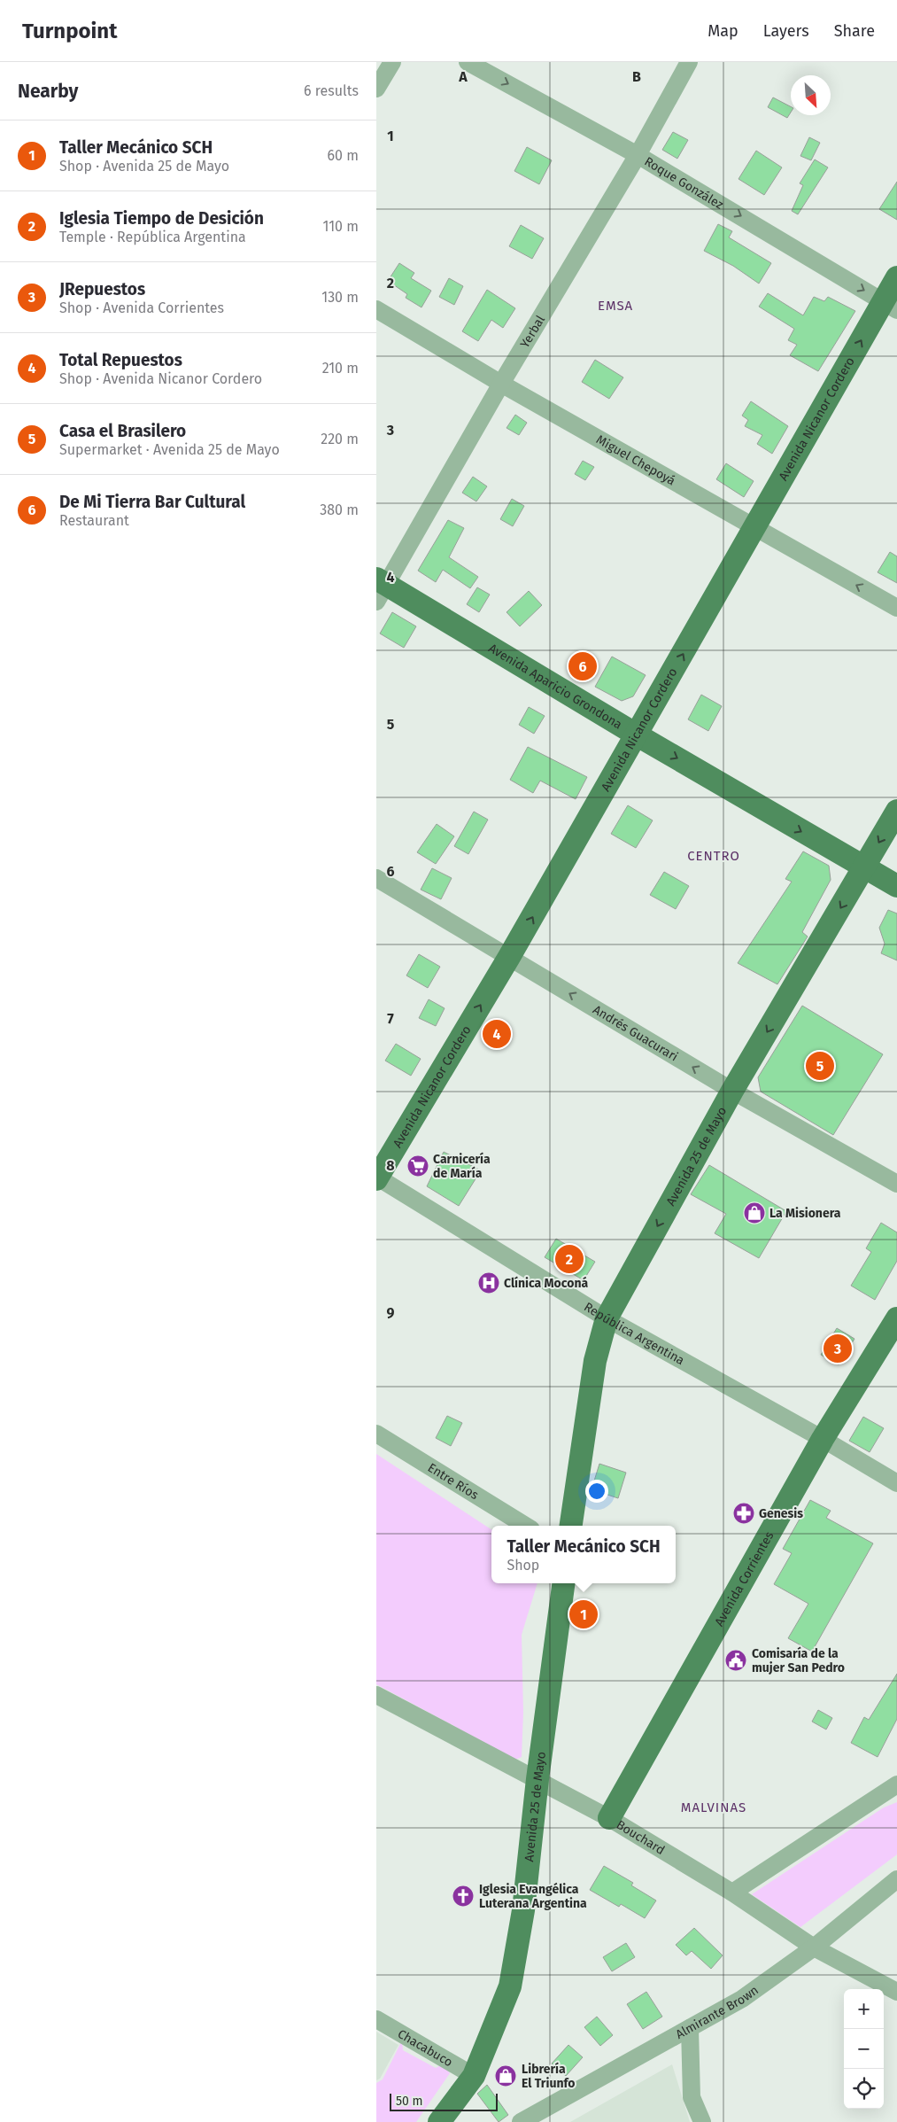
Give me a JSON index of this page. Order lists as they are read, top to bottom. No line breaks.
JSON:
{"streets":{"main road":["Avenida Nicanor Cordero","Avenida Aparicio Grondona","Avenida 25 de Mayo","Avenida Corrientes"],"street":["Roque González","Yerbal","Miguel Chepoyá","Andrés Guacurari","República Argentina","Entre Ríos","Bouchard","Almirante Brown","Chacabuco"]},"crossings":[["Roque González","Yerbal"],["Roque González","Avenida Nicanor Cordero"],["Yerbal","Miguel Chepoyá"],["Yerbal","Avenida Aparicio Grondona"],["Avenida Nicanor Cordero","Miguel Chepoyá"],["Avenida Nicanor Cordero","Avenida Aparicio Grondona"],["Avenida Nicanor Cordero","Andrés Guacurari"],["Avenida Nicanor Cordero","República Argentina"],["Avenida Aparicio Grondona","Avenida 25 de Mayo"],["Andrés Guacurari","Avenida 25 de Mayo"],["Avenida 25 de Mayo","República Argentina"],["Avenida 25 de Mayo","Bouchard"],["Avenida 25 de Mayo","Chacabuco"],["República Argentina","Avenida Corrientes"],["Avenida Corrientes","Bouchard"],["Bouchard","Almirante Brown"]],"one_way":["Roque González","Avenida Nicanor Cordero","Avenida Aparicio Grondona","Andrés Guacurari","Avenida 25 de Mayo"],"districts":["EMSA","CENTRO","MALVINAS"],"places":{"supermarket":["Carnicería de María"],"shop":["La Misionera","Librería El Triunfo"],"hospital":["Clínica Moconá"],"pharmacy":["Genesis"],"public building":["Comisaría de la mujer San Pedro"],"church":["Iglesia Evangélica Luterana Argentina"]},"scale_bar":"50 m","north":"bottom right","page":{"header":"Turnpoint","nav":["Map","Layers","Share"],"heading":["Nearby","6 results"],"list":[{"mark":"1","name":"Taller Mecánico SCH","note":"Shop · Avenida 25 de Mayo","value":"60 m"},{"mark":"2","name":"Iglesia Tiempo de Desición","note":"Temple · República Argentina","value":"110 m"},{"mark":"3","name":"JRepuestos","note":"Shop · Avenida Corrientes","value":"130 m"},{"mark":"4","name":"Total Repuestos","note":"Shop · Avenida Nicanor Cordero","value":"210 m"},{"mark":"5","name":"Casa el Brasilero","note":"Supermarket · Avenida 25 de Mayo","value":"220 m"},{"mark":"6","name":"De Mi Tierra Bar Cultural","note":"Restaurant","value":"380 m"}],"pins":["6","4","5","2","3","1"],"popup":["Taller Mecánico SCH","Shop"],"map_buttons":["+","−"],"scale":"50 m"},"grid":{"columns":["A","B"],"rows":["1","2","3","4","5","6","7","8","9"]}}
